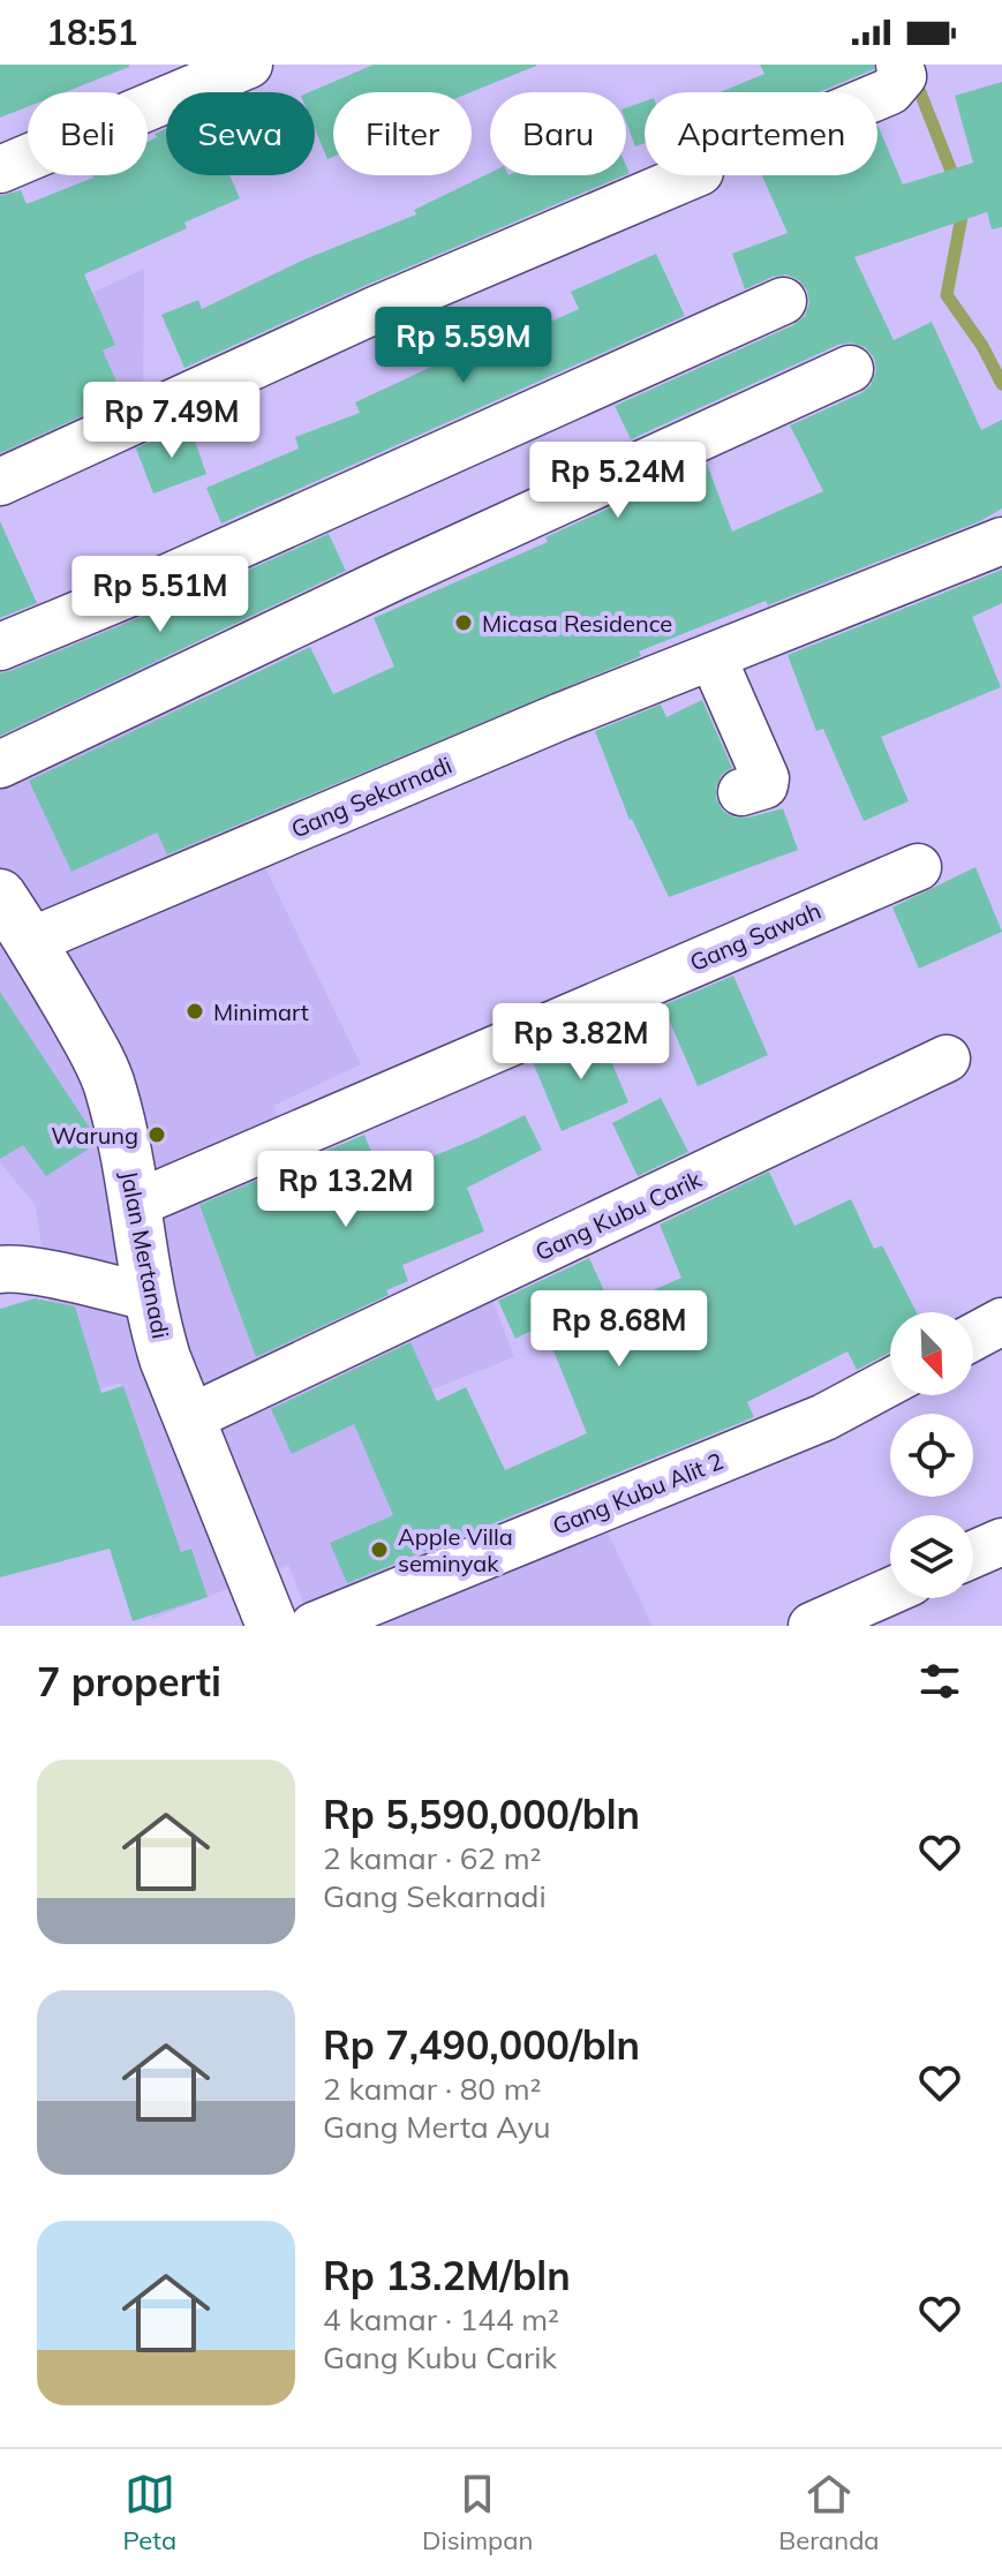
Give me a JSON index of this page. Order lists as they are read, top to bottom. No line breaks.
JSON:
{"streets":{"street":["Gang Sekarnadi","Gang Sawah","Gang Kubu Carik","Jalan Mertanadi","Gang Kubu Alit 2"]},"crossings":[["Gang Sekarnadi","Jalan Mertanadi"],["Gang Sawah","Jalan Mertanadi"],["Gang Kubu Carik","Jalan Mertanadi"]],"places":["Micasa Residence","Minimart","Warung","Apple Villa seminyak"],"north":"bottom right","page":{"status":"18:51","chip":["Beli","Sewa","Filter","Baru","Apartemen"],"price":["Rp 5.59M","Rp 7.49M","Rp 5.24M","Rp 5.51M","Rp 3.82M","Rp 13.2M","Rp 8.68M"],"heading":"7 properti","list":[{"name":"Rp 5,590,000/bln","note":"2 kamar · 62 m² · Gang Sekarnadi"},{"name":"Rp 7,490,000/bln","note":"2 kamar · 80 m² · Gang Merta Ayu"},{"name":"Rp 13.2M/bln","note":"4 kamar · 144 m² · Gang Kubu Carik"}],"tabs":["Peta","Disimpan","Beranda"]}}
